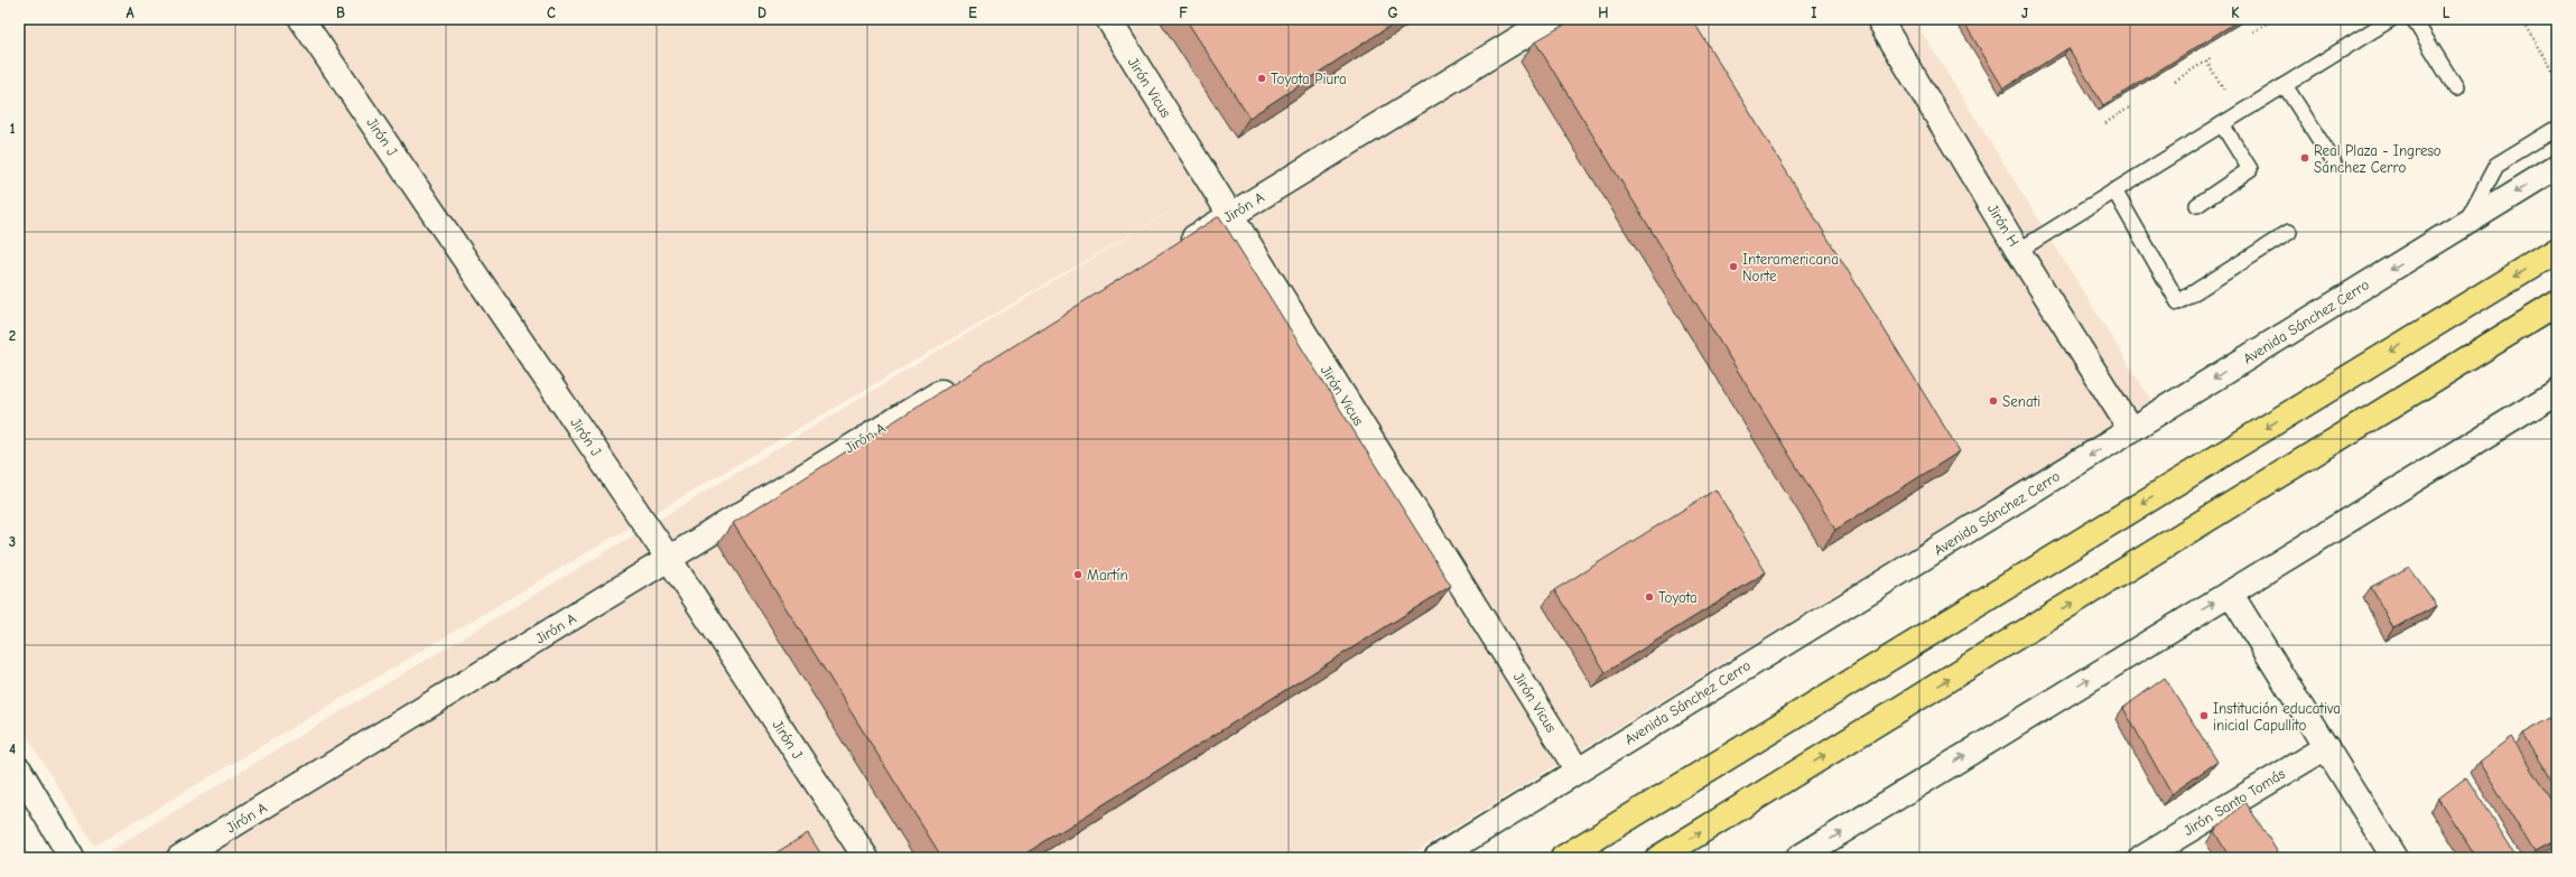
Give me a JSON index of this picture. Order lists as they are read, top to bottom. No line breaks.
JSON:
{"streets":{"street":["Jirón Vicus","Jirón J","Jirón A","Jirón H","Avenida Sánchez Cerro","Jirón Santo Tomás"]},"crossings":[["Jirón Vicus","Jirón A"],["Jirón Vicus","Avenida Sánchez Cerro"],["Jirón J","Jirón A"],["Jirón H","Avenida Sánchez Cerro"]],"places":["Toyota Piura","Real Plaza - Ingreso Sánchez Cerro","Interamericana Norte","Senati","Martín","Toyota","Institución educativa inicial Capullito"],"grid":{"columns":["A","B","C","D","E","F","G","H","I","J","K","L"],"rows":["1","2","3","4"]}}
